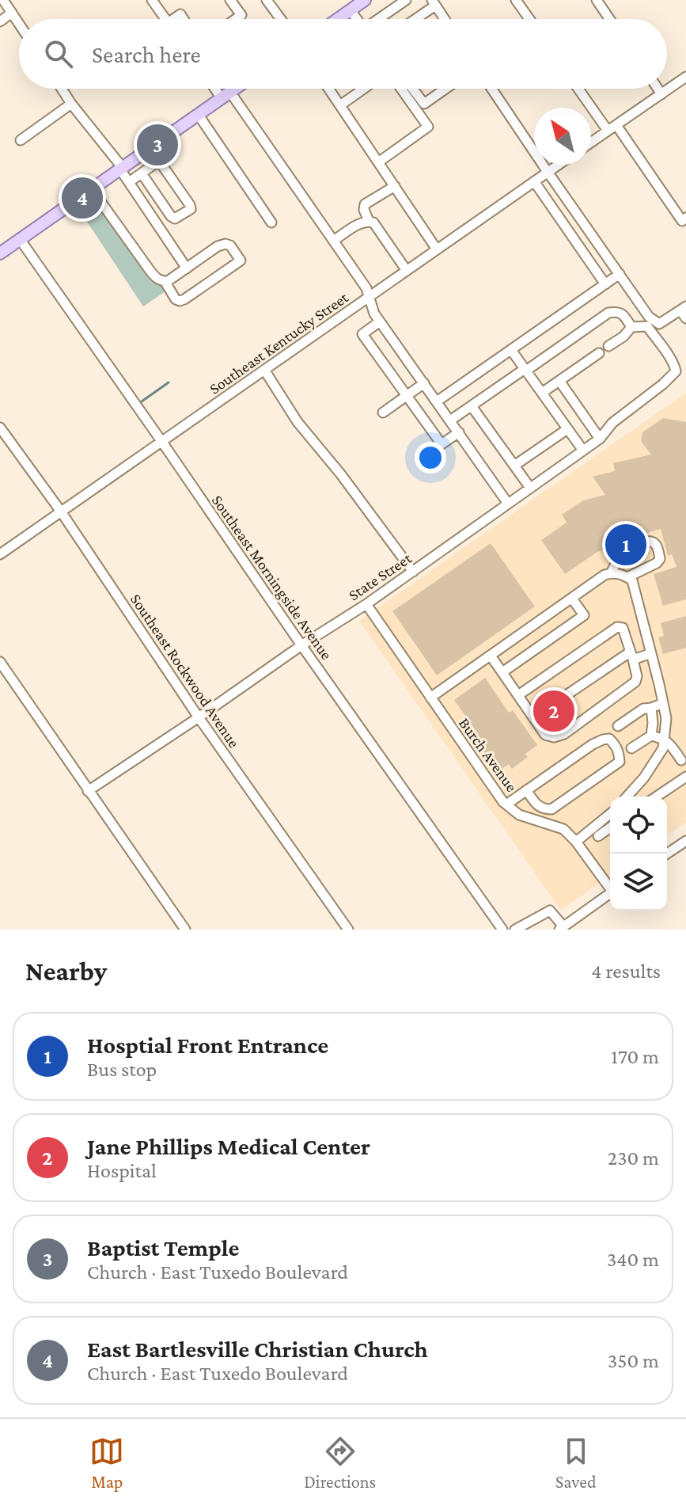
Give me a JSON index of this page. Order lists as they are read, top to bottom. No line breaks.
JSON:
{"streets":{"street":["Southeast Kentucky Street","State Street","Southeast Morningside Avenue","Southeast Rockwood Avenue","Burch Avenue"]},"crossings":[["Southeast Kentucky Street","Southeast Morningside Avenue"],["Southeast Kentucky Street","Southeast Rockwood Avenue"],["State Street","Southeast Morningside Avenue"],["State Street","Southeast Rockwood Avenue"],["State Street","Burch Avenue"]],"north":"top left","page":{"search":"Search here","pins":["3","4","1","2"],"heading":["Nearby","4 results"],"list":[{"mark":"1","name":"Hosptial Front Entrance","note":"Bus stop","value":"170 m"},{"mark":"2","name":"Jane Phillips Medical Center","note":"Hospital","value":"230 m"},{"mark":"3","name":"Baptist Temple","note":"Church · East Tuxedo Boulevard","value":"340 m"},{"mark":"4","name":"East Bartlesville Christian Church","note":"Church · East Tuxedo Boulevard","value":"350 m"}],"nav":["Map","Directions","Saved"]}}
